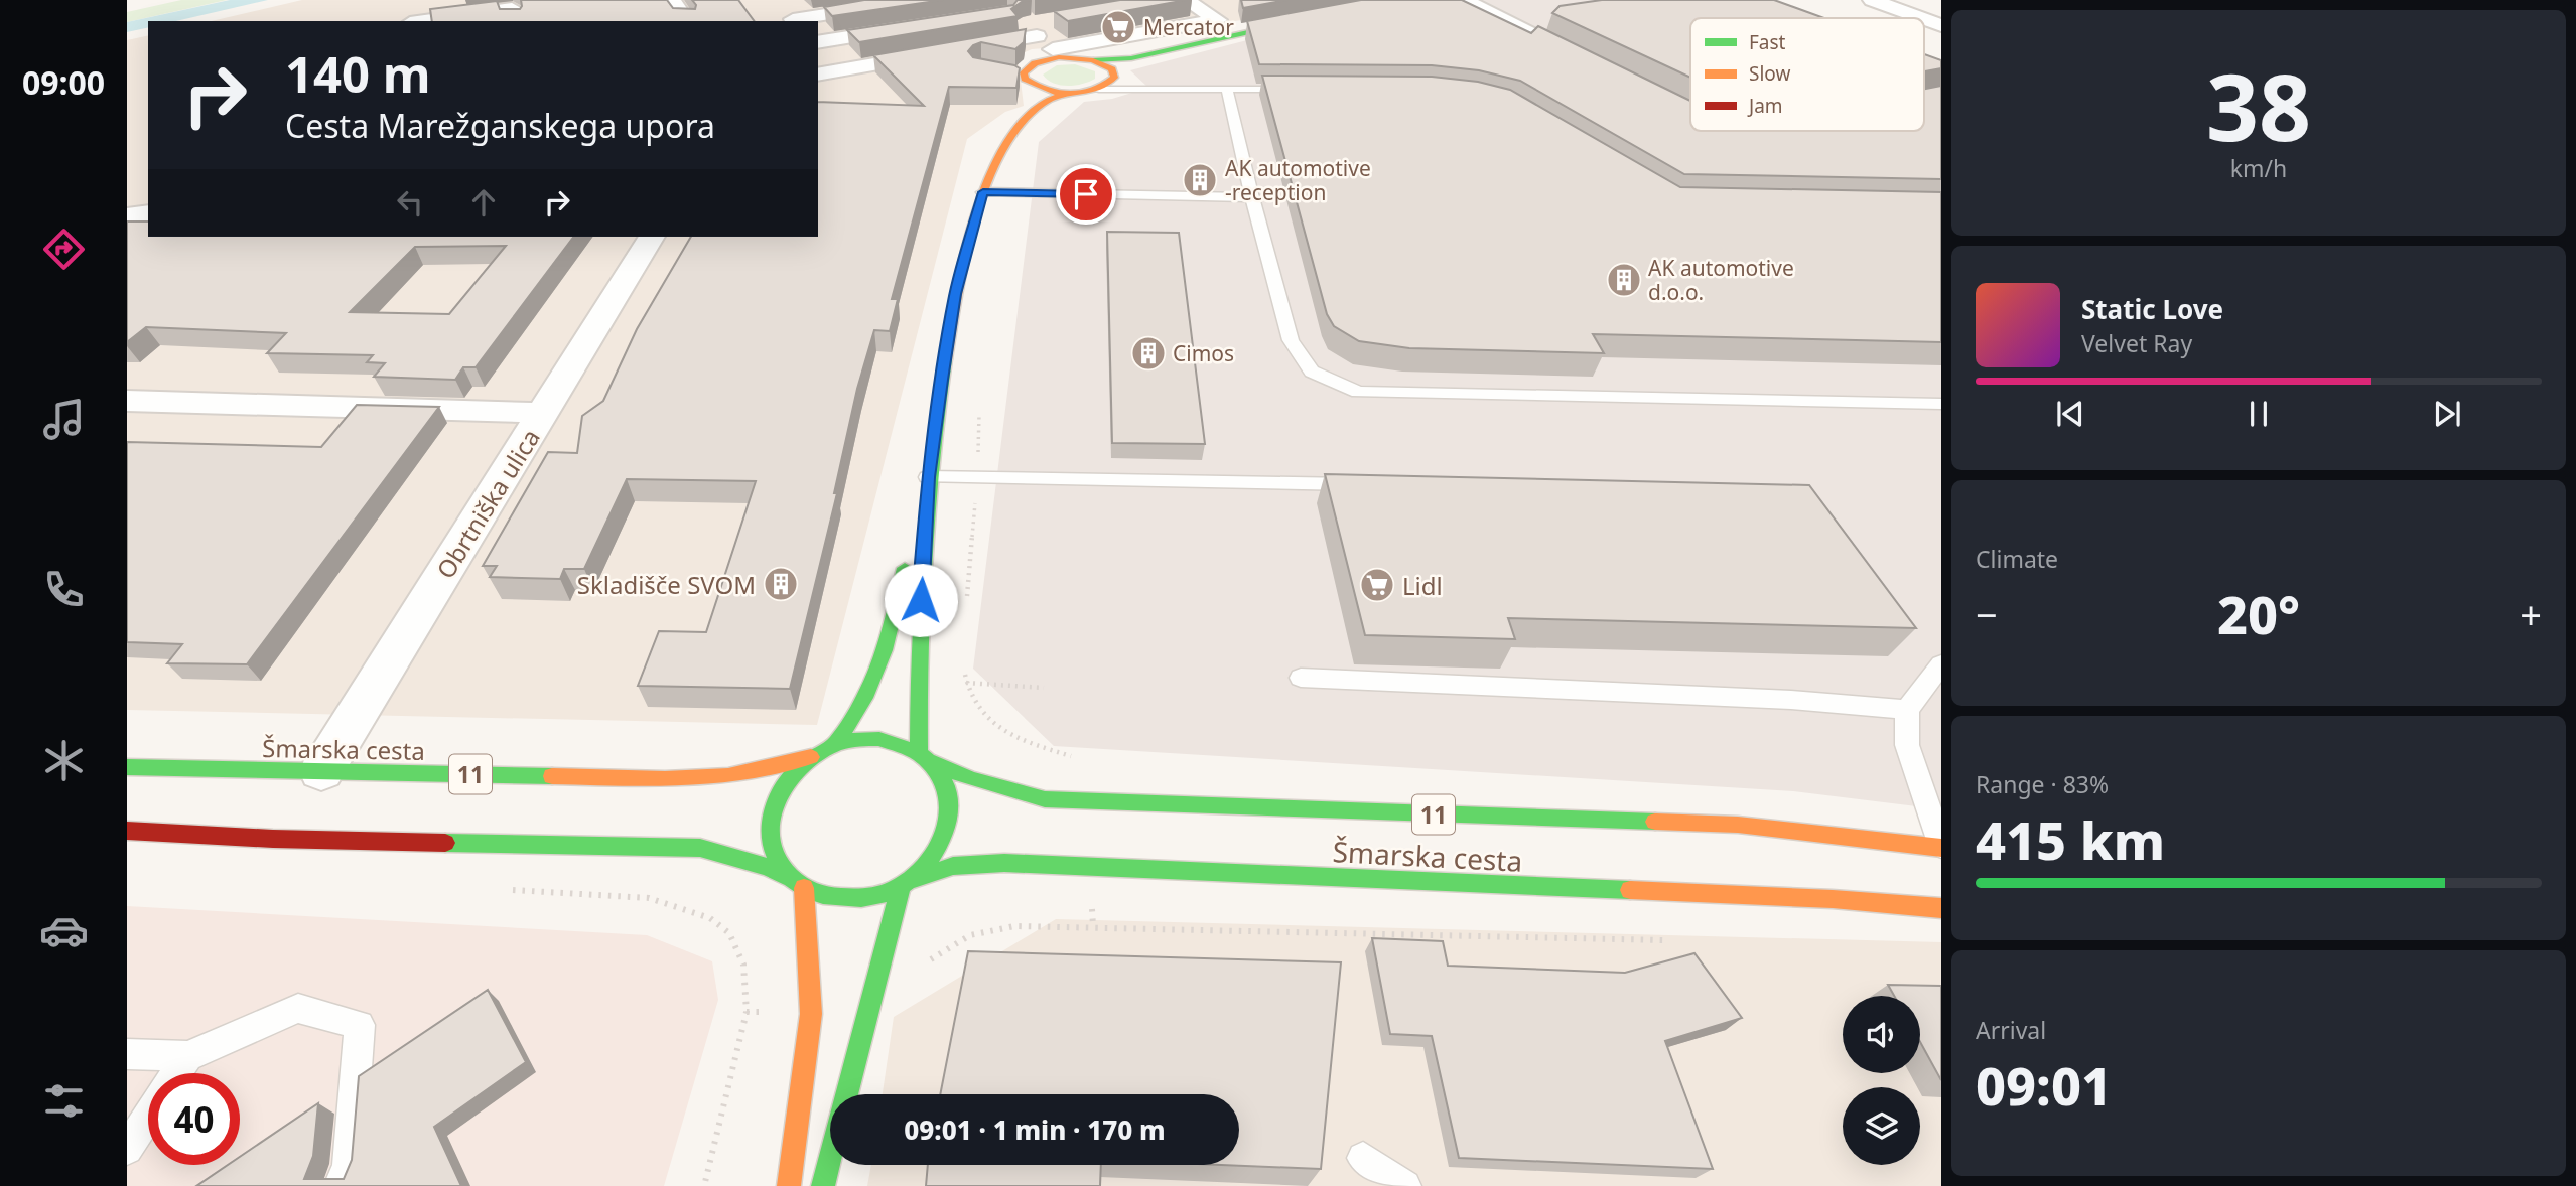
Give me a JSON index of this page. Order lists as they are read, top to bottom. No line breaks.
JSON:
{"streets":{"main road":["Šmarska cesta","11"],"street":["Obrtniška ulica"]},"crossings":[["Obrtniška ulica","Šmarska cesta"],["Šmarska cesta","11"]],"places":{"supermarket":["Mercator","Lidl"],"building":["AK automotive -reception","AK automotive d.o.o.","Cimos","Skladišče SVOM"]},"legend":["Fast","Slow","Jam"],"page":{"tabs":"09:00","tile":[["38","km/h"],"Climate",["Range · 83%","415 km"],["Arrival","09:01"]],"turn":["140 m","Cesta Marežganskega upora"],"song":["Static Love","Velvet Ray"],"heat":["−","20°","+"],"limit":"40","trip":"09:01 · 1 min · 170 m"}}
